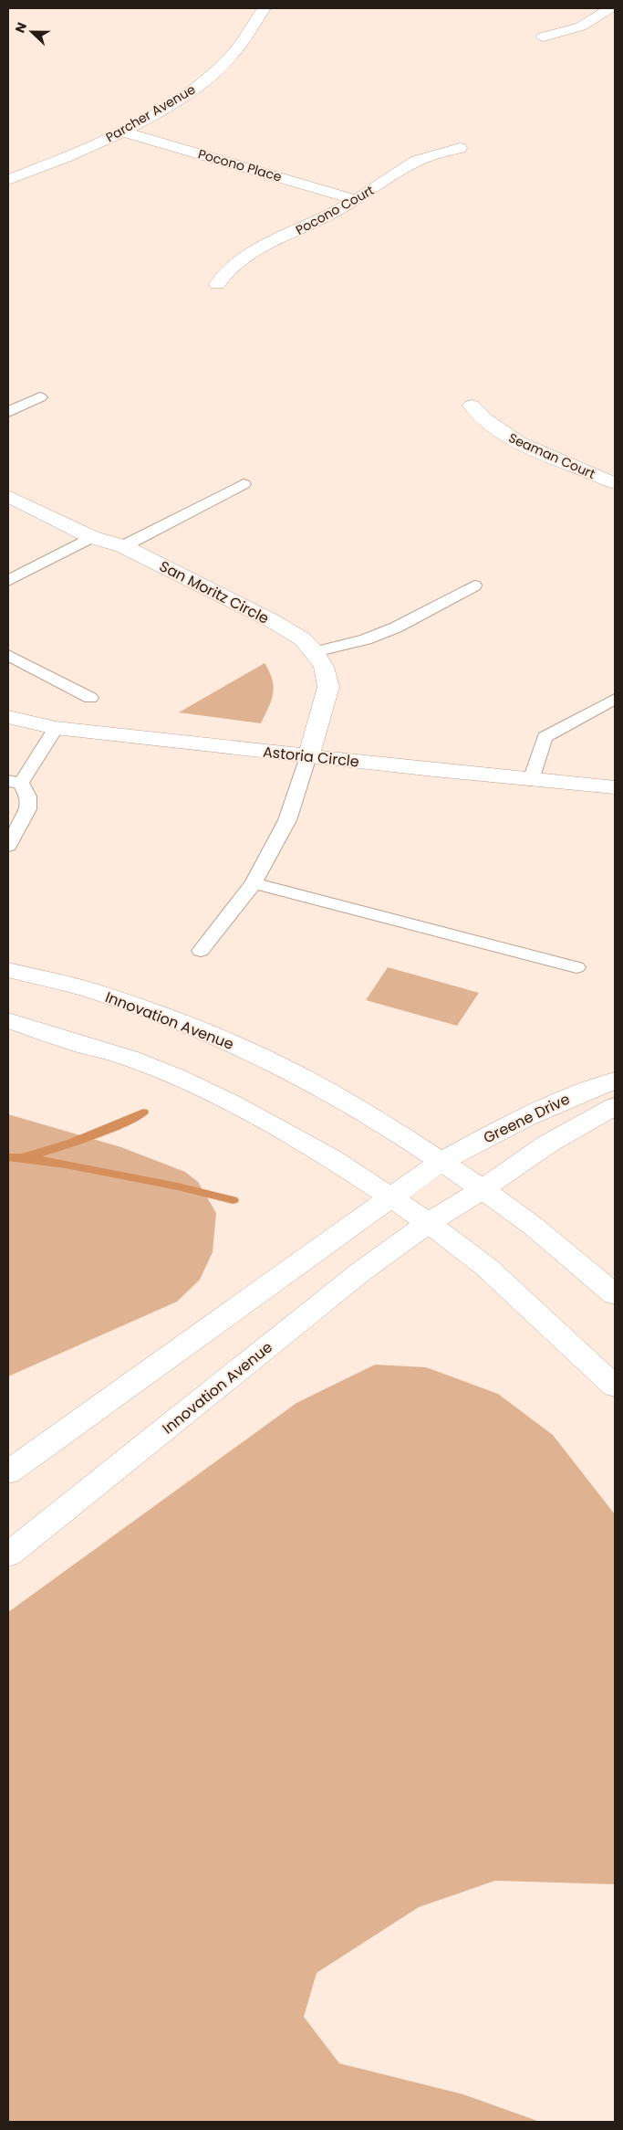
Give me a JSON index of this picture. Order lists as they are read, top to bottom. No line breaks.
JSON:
{"streets":{"street":["Parcher Avenue","Pocono Place","Pocono Court","Seaman Court","San Moritz Circle","Astoria Circle","Innovation Avenue","Greene Drive"]},"crossings":[["Parcher Avenue","Pocono Place"],["Pocono Place","Pocono Court"],["San Moritz Circle","Astoria Circle"],["Innovation Avenue","Greene Drive"]],"north":"left"}
